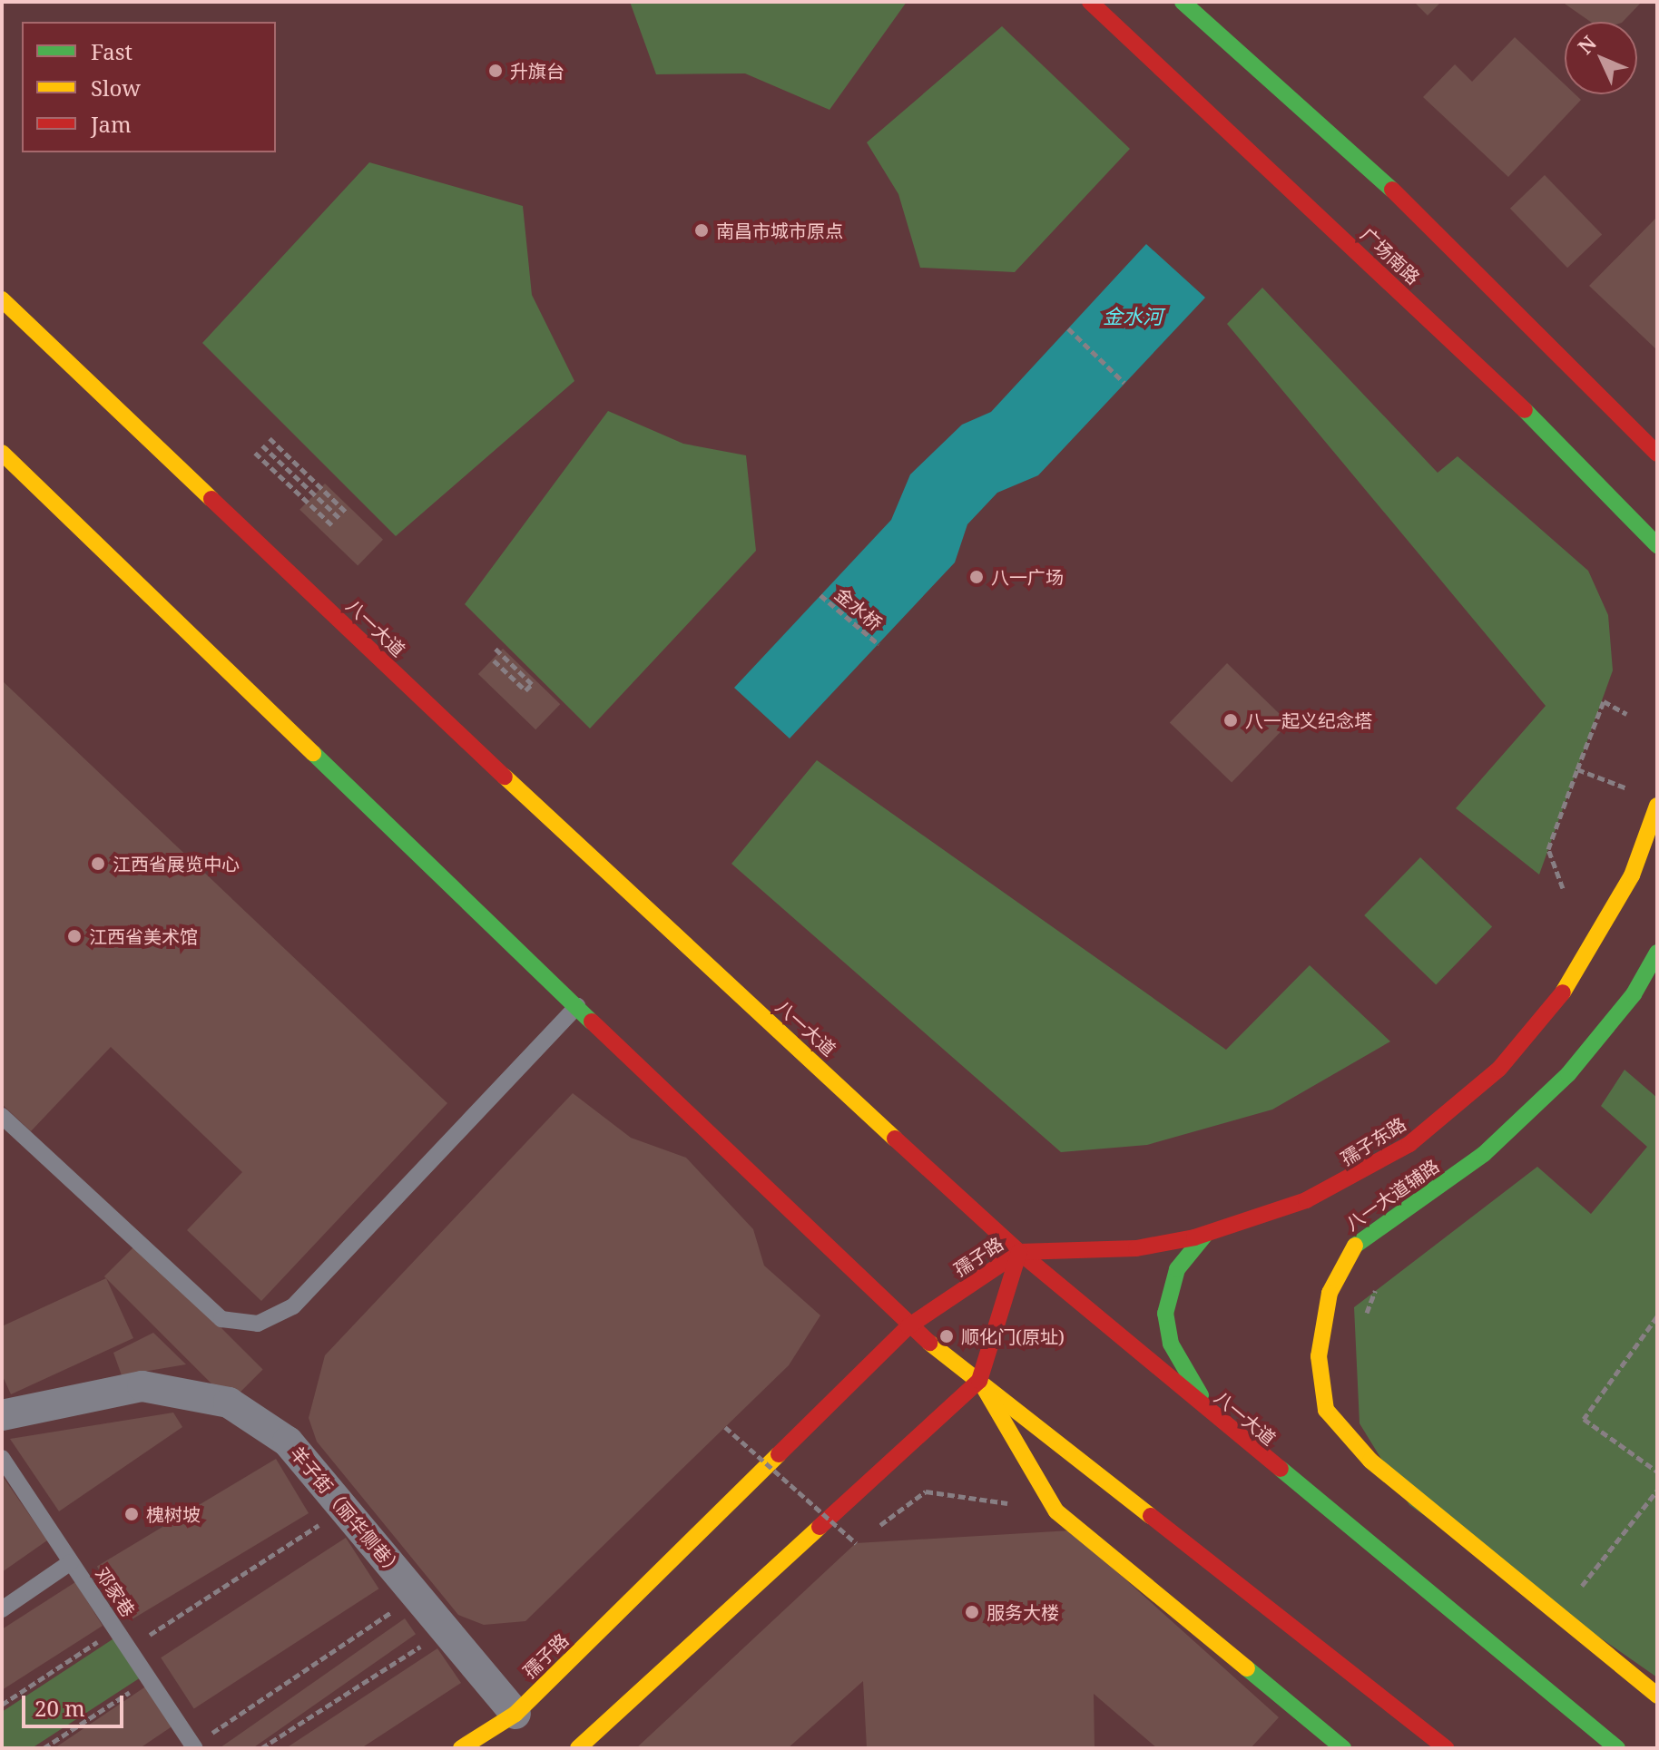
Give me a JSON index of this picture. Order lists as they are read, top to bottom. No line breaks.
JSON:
{"streets":{"main road":["广场南路","八一大道","孺子东路","八一大道辅路","孺子路"],"street":["羊子街（丽华侧巷）"],"lane":["邓家巷"],"path":["金水桥"]},"crossings":[["八一大道","孺子东路"],["八一大道","孺子路"],["孺子东路","孺子路"],["孺子路","羊子街（丽华侧巷）"]],"water":["金水河"],"places":["升旗台","南昌市城市原点","八一广场","八一起义纪念塔","江西省展览中心","江西省美术馆","顺化门(原址)","槐树坡","服务大楼"],"legend":["Fast","Slow","Jam"],"scale_bar":"20 m","north":"top left"}
